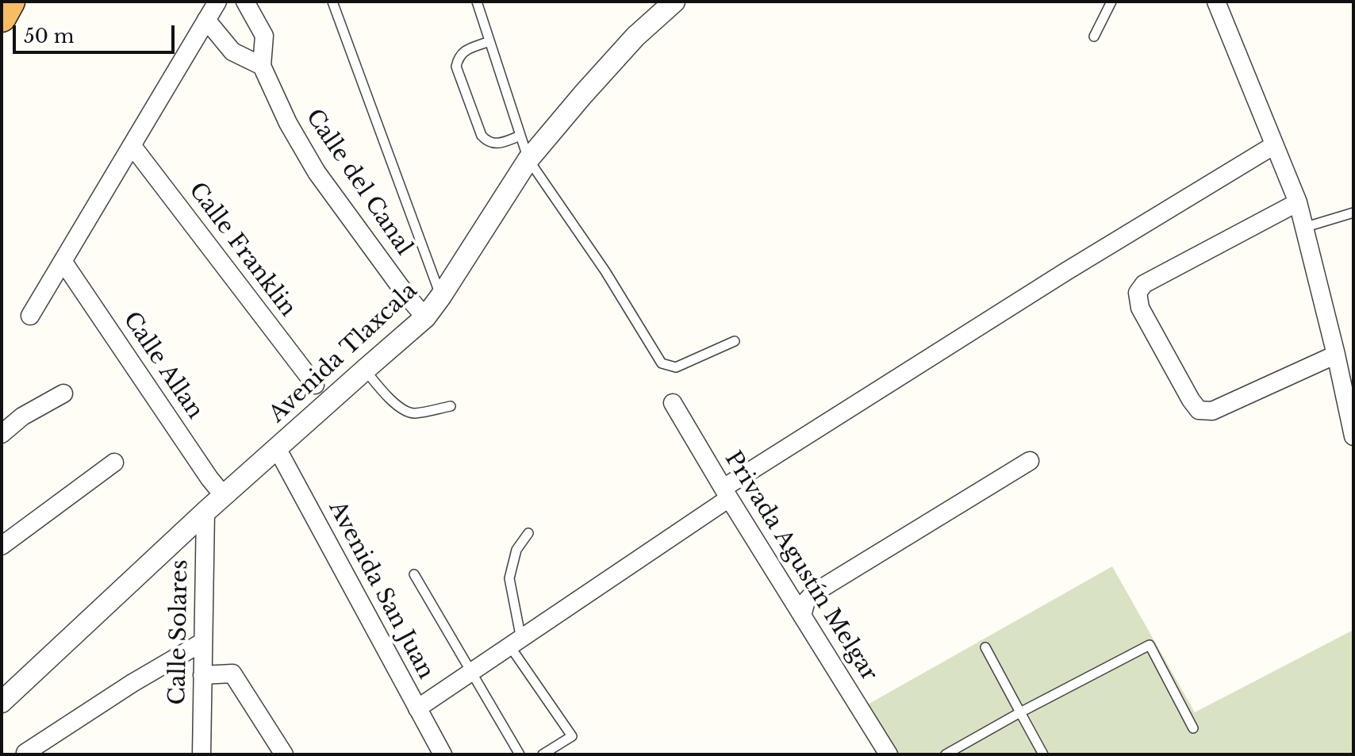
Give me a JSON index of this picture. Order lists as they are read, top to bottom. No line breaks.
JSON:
{"streets":{"street":["Calle del Canal","Calle Franklin","Avenida Tlaxcala","Calle Allan","Privada Agustín Melgar","Avenida San Juan","Calle Solares"]},"crossings":[["Calle del Canal","Avenida Tlaxcala"],["Avenida Tlaxcala","Calle Allan"],["Avenida Tlaxcala","Avenida San Juan"],["Avenida Tlaxcala","Calle Solares"]],"scale_bar":"50 m"}
